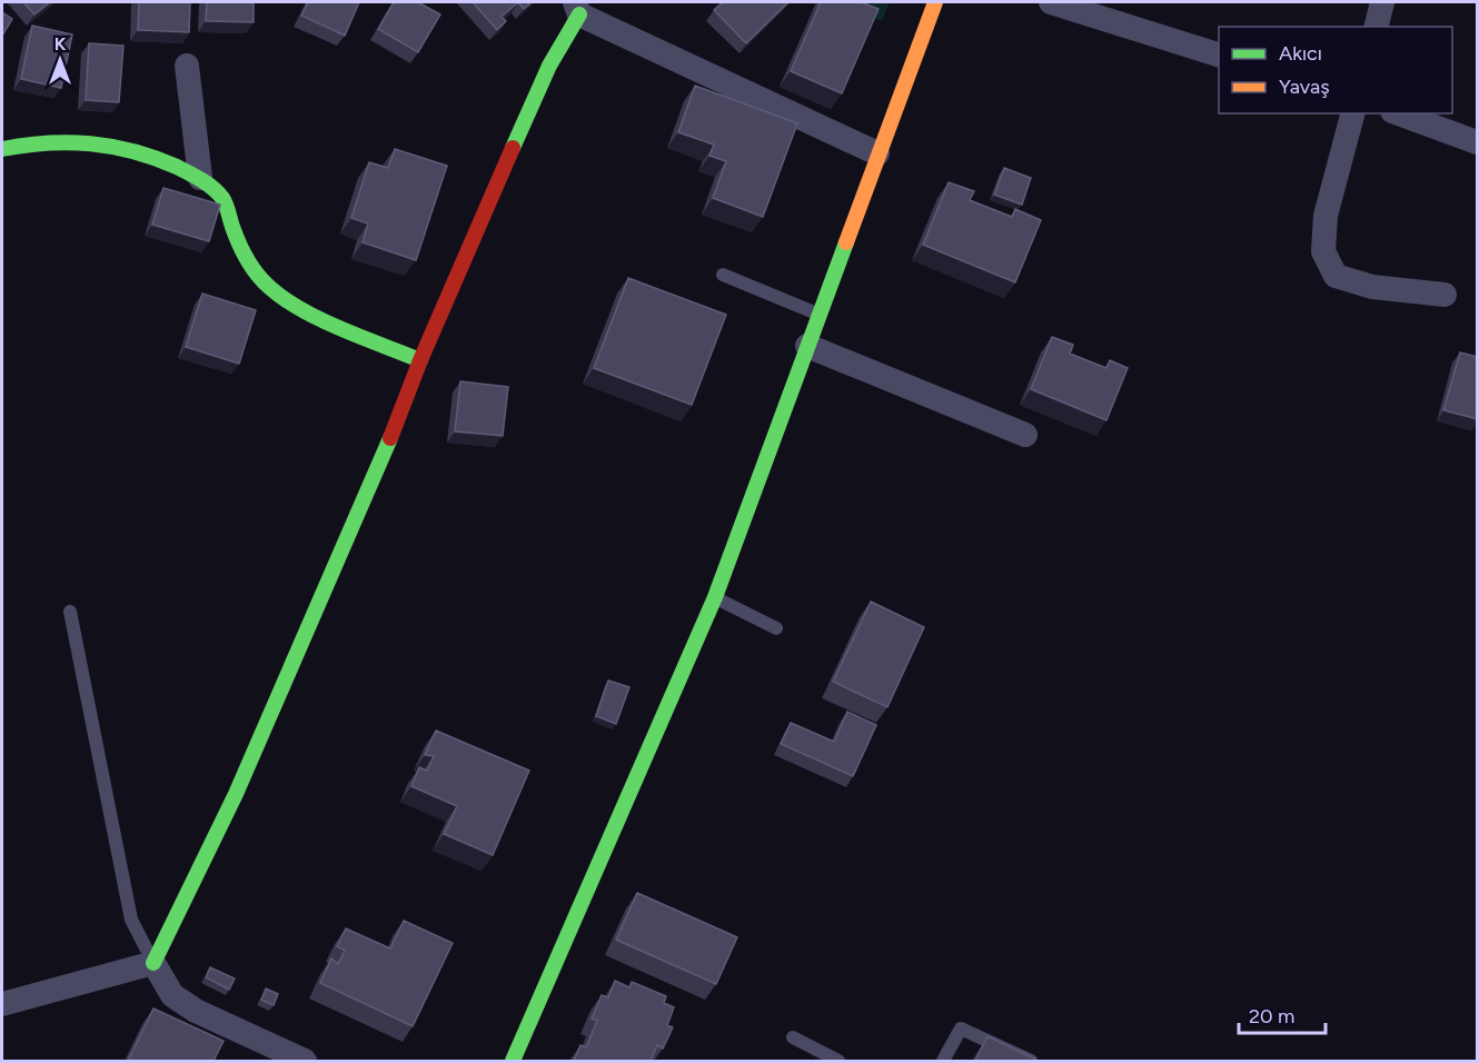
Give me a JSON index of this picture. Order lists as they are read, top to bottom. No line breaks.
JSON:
{"legend":["Akıcı","Yavaş"],"scale_bar":"20 m","north":"top"}
